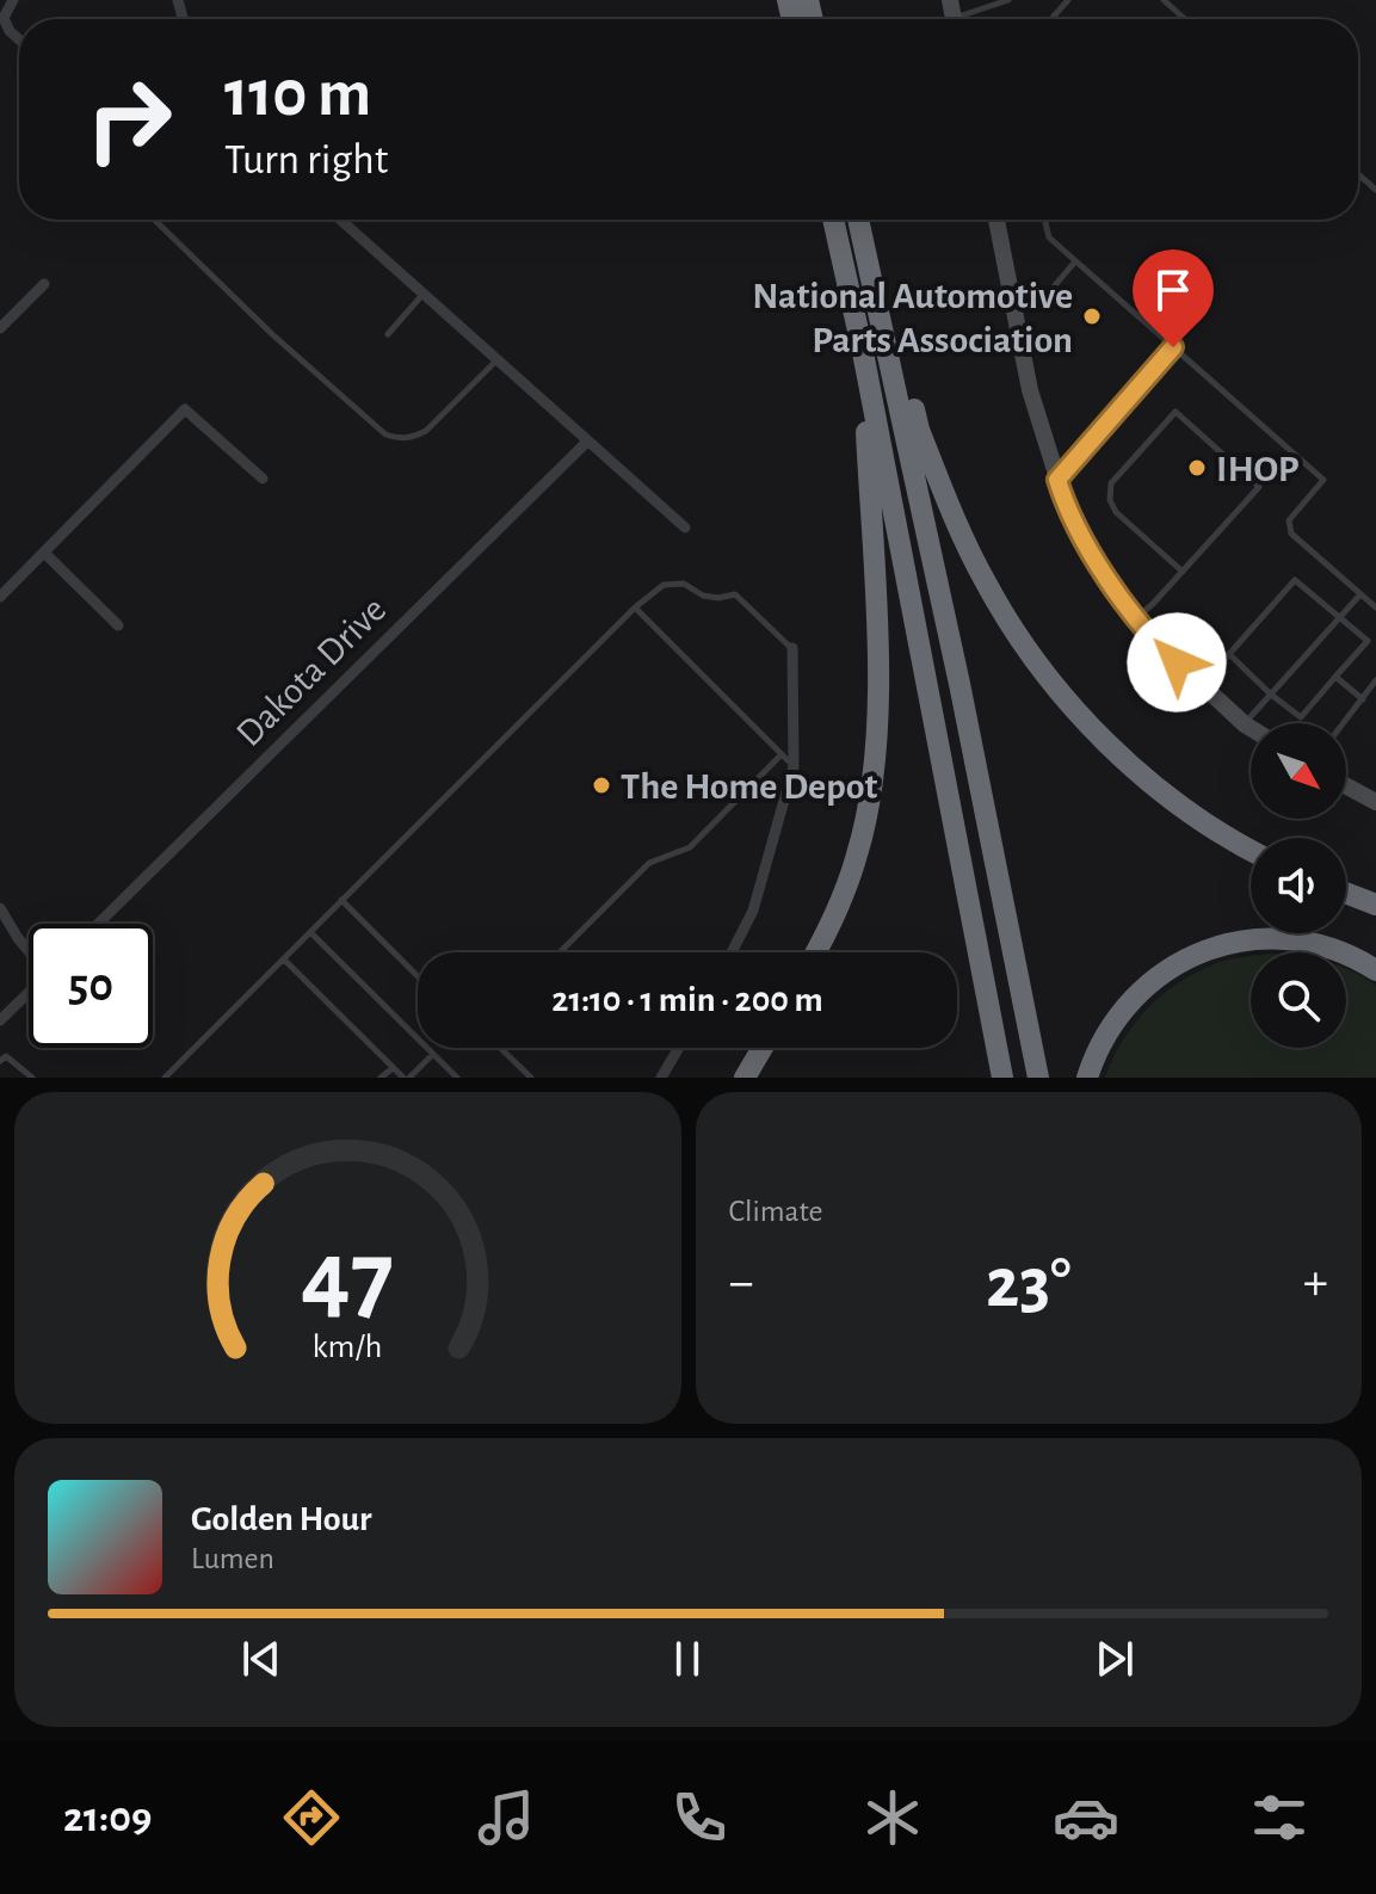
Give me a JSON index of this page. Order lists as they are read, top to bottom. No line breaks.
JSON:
{"streets":{"street":["Dakota Drive"]},"places":["National Automotive Parts Association","IHOP","The Home Depot"],"north":"bottom right","page":{"turn":["110 m","Turn right"],"limit":"50","trip":"21:10 · 1 min · 200 m","tile":"Climate","heat":["−","23°","+"],"song":["Golden Hour","Lumen"],"tabs":"21:09","gauge":["47","km/h"]}}
